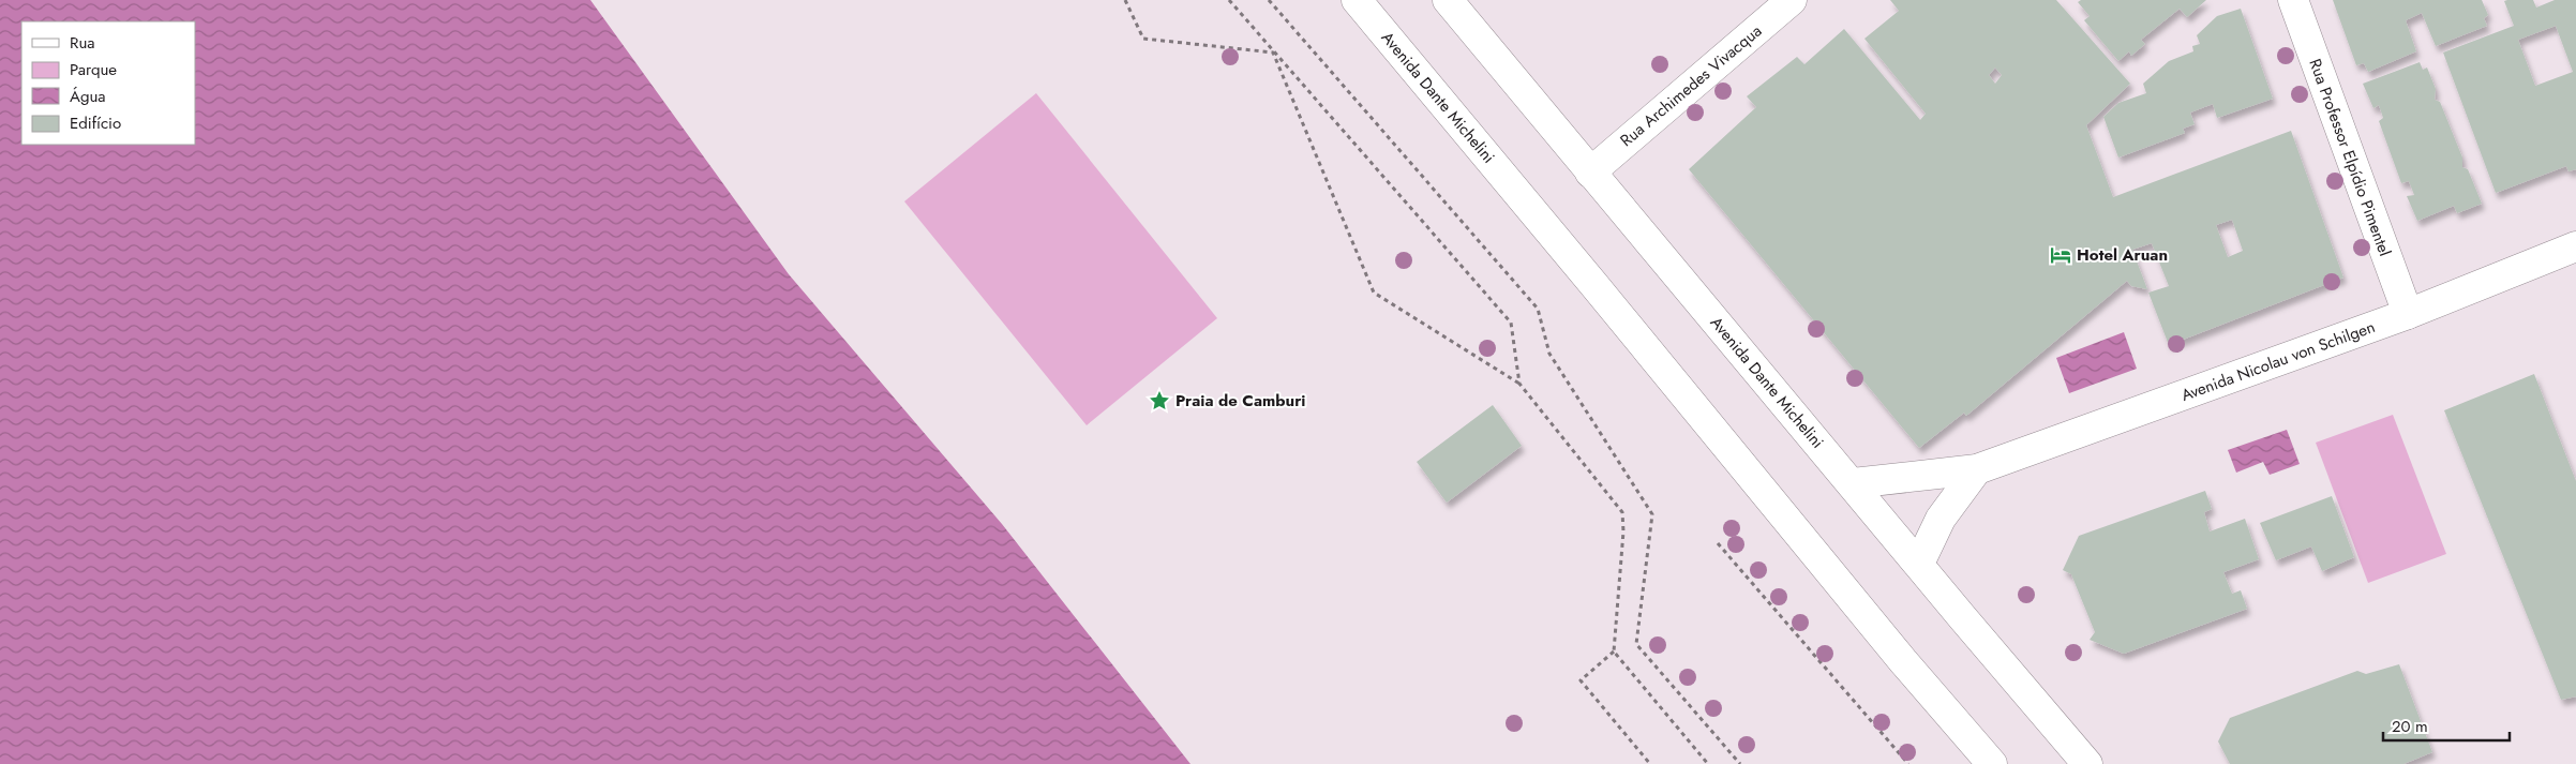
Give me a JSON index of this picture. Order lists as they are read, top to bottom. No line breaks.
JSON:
{"streets":{"main road":["Rua Archimedes Vivacqua","Avenida Dante Michelini","Rua Professor Elpídio Pimentel","Avenida Nicolau von Schilgen"]},"crossings":[["Rua Archimedes Vivacqua","Avenida Dante Michelini"],["Avenida Dante Michelini","Avenida Nicolau von Schilgen"],["Rua Professor Elpídio Pimentel","Avenida Nicolau von Schilgen"]],"places":{"hotel":["Hotel Aruan"],"place":["Praia de Camburi"]},"legend":["Rua","Parque","Água","Edifício"],"scale_bar":"20 m"}
